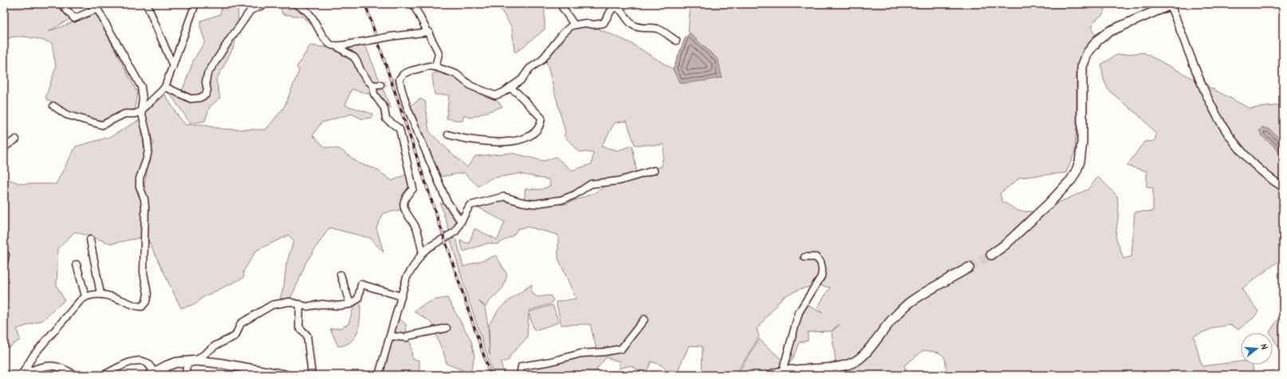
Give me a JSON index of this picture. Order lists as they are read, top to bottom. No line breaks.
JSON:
{"north":"right"}
